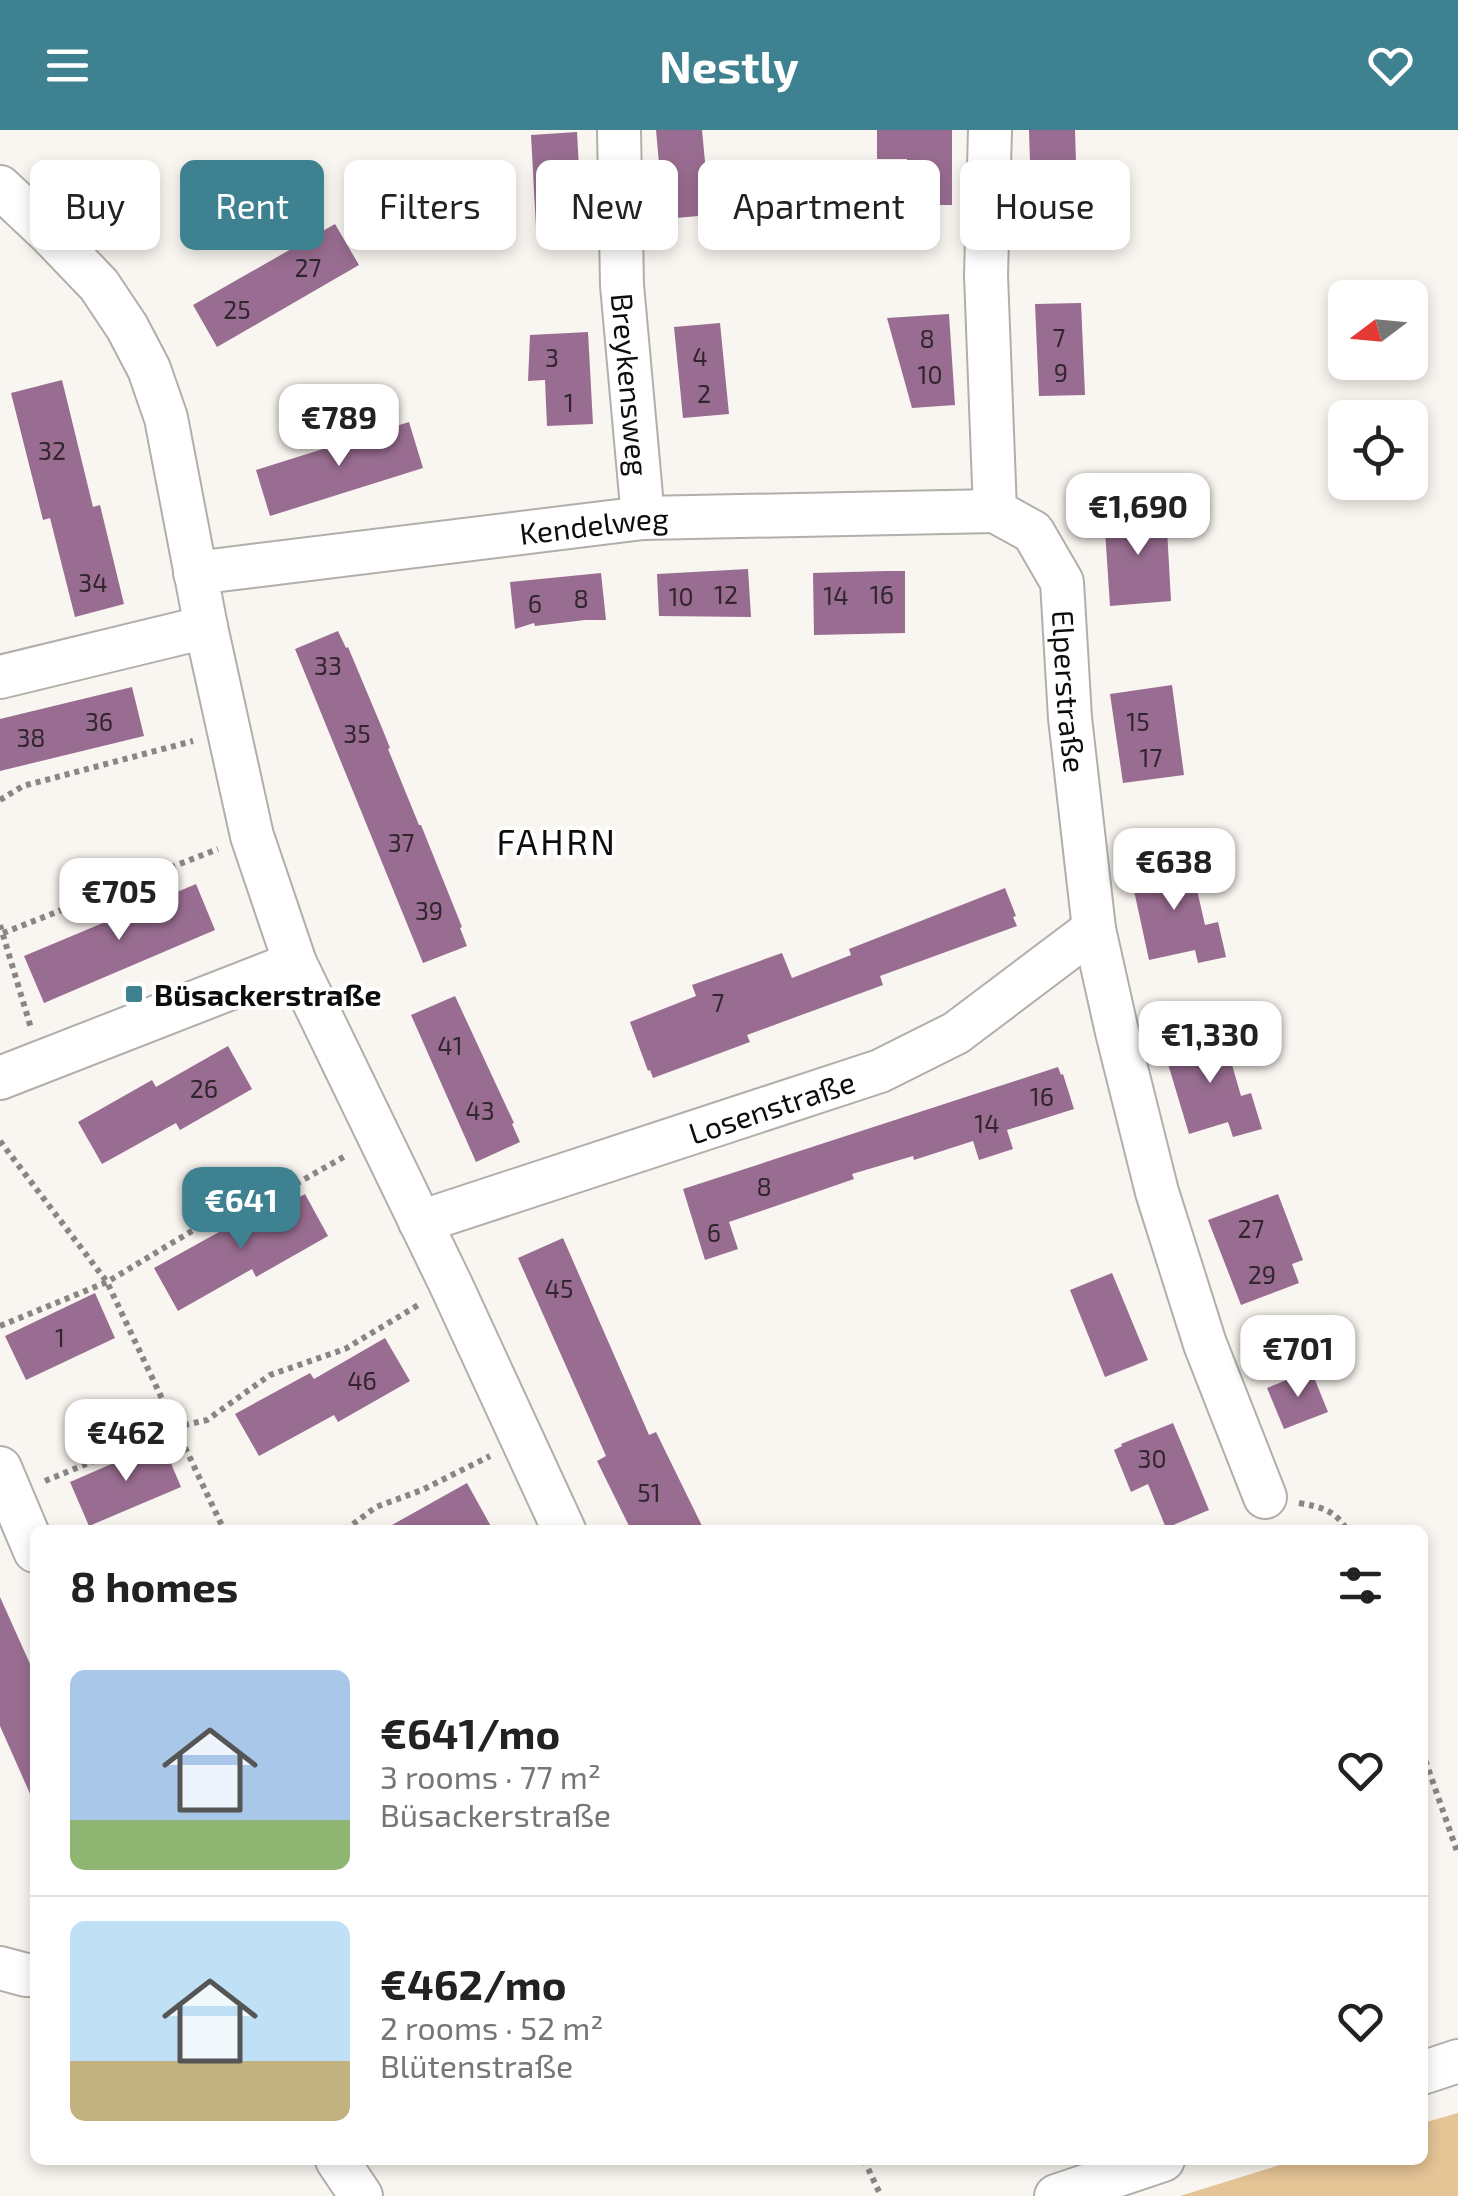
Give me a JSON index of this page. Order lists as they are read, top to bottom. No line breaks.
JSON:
{"streets":{"street":["Breykensweg","Kendelweg","Elperstraße","Losenstraße"]},"crossings":[["Breykensweg","Kendelweg"],["Kendelweg","Elperstraße"],["Elperstraße","Losenstraße"]],"districts":["FAHRN"],"places":{"transit":["Büsackerstraße"]},"house_numbers":["27","25","7","8","4","3","9","10","2","1","32","34","12","16","14","10","8","6","33","36","15","35","38","17","37","39","7","41","26","16","43","14","8","27","6","29","45","1","46","30","51"],"north":"left","page":{"header":"Nestly","chip":["Buy","Rent","Filters","New","Apartment","House"],"price":["€789","€1,690","€638","€705","€1,330","€641","€701","€462"],"heading":"8 homes","list":[{"name":"€641/mo","note":"3 rooms · 77 m² · Büsackerstraße"},{"name":"€462/mo","note":"2 rooms · 52 m² · Blütenstraße"}]}}
